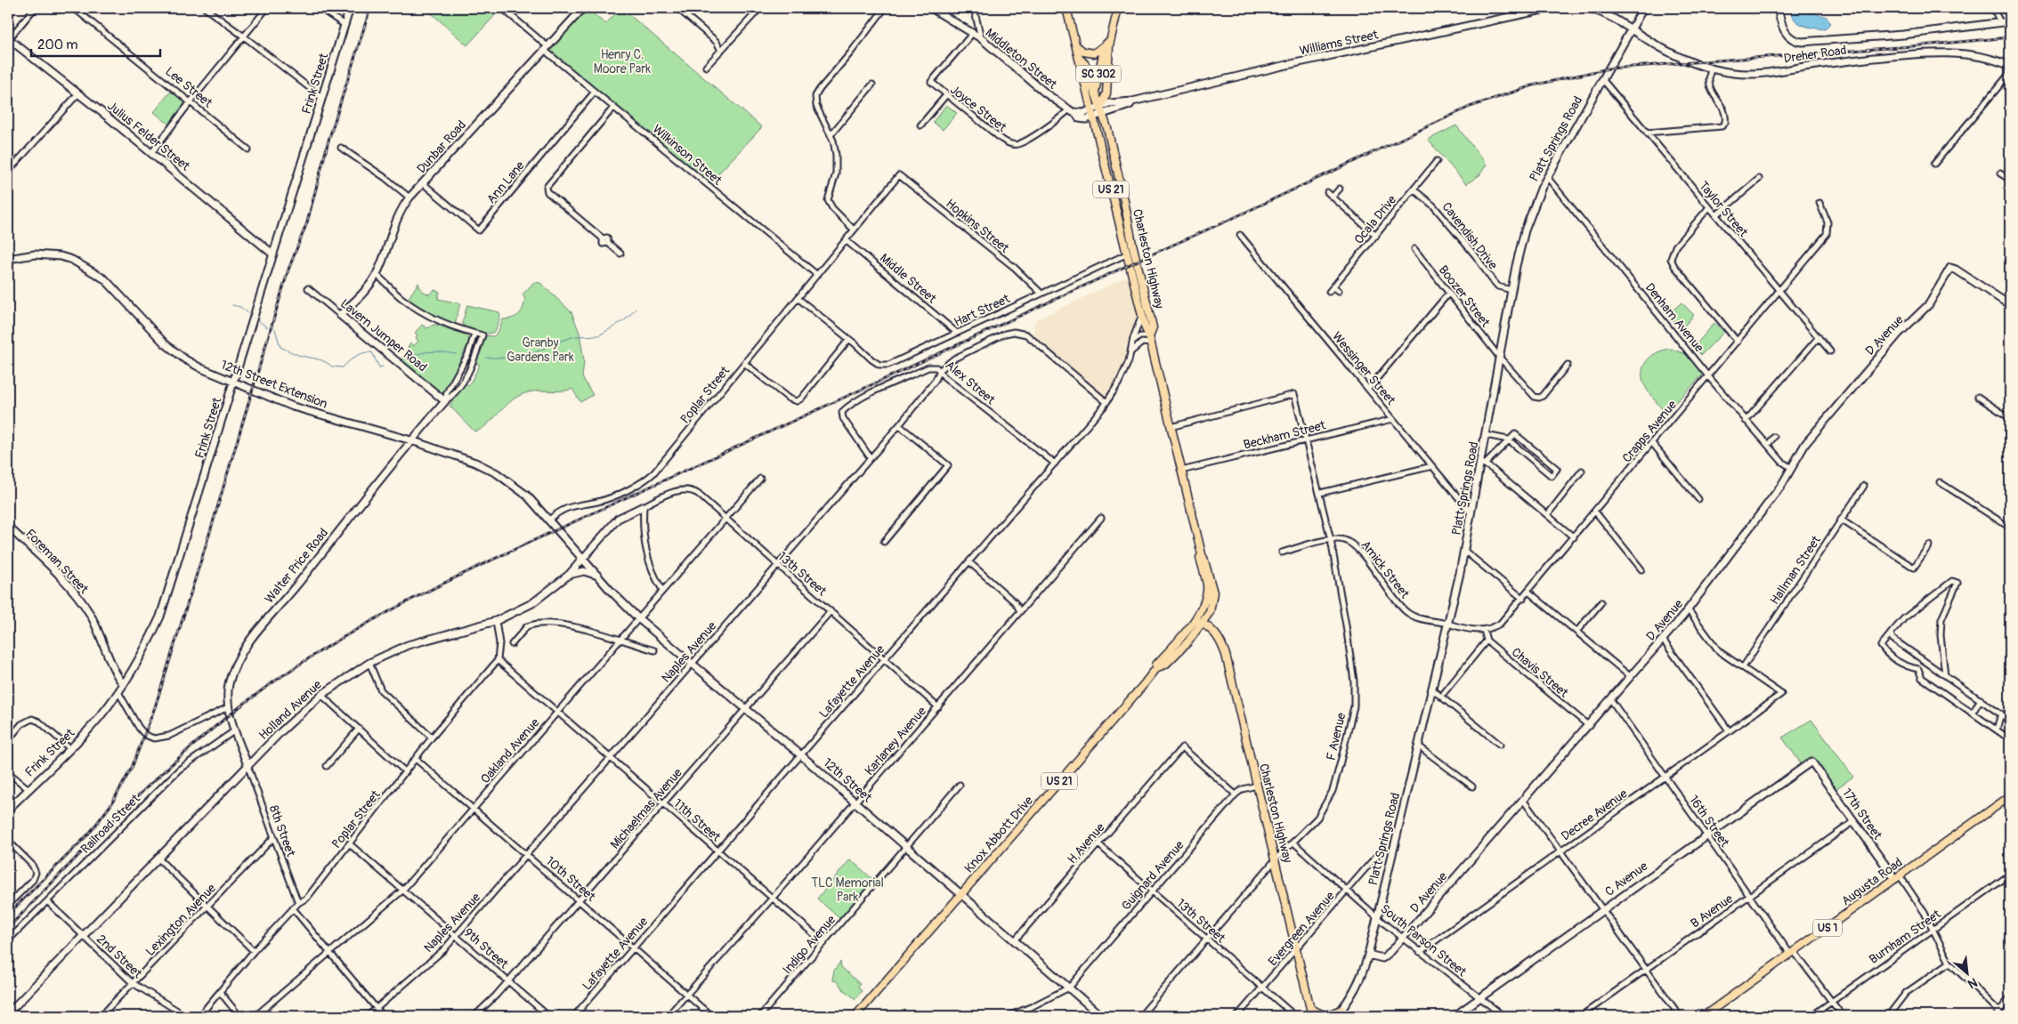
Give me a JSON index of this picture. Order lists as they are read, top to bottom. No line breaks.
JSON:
{"streets":{"main road":["SC 302","US 21","Charleston Highway","Knox Abbott Drive","Augusta Road","US 1"],"street":["Williams Street","Dreher Road","Middleton Street","Frink Street","Lee Street","Joyce Street","Julius Felder Street","Platt Springs Road","Dunbar Road","Wilkinson Street","Ann Lane","Taylor Street","Ocala Drive","Hopkins Street","Cavendish Drive","Middle Street","Boozer Street","Hart Street","Denham Avenue","Lavern Jumper Road","D Avenue","Wessinger Street","Alex Street","12th Street Extension","Poplar Street","Crapps Avenue","Beckham Street","Foreman Street","Walter Price Road","Amick Street","Hallman Street","13th Street","Naples Avenue","Chavis Street","Lafayette Avenue","Holland Avenue","F Avenue","Karlaney Avenue","Oakland Avenue","12th Street","Michaelmas Avenue","17th Street","Decree Avenue","11th Street","16th Street","Railroad Street","8th Street","H Avenue","Guignard Avenue","10th Street","C Avenue","B Avenue","Lexington Avenue","Evergreen Avenue","Burnham Street","South Parson Street","Indigo Avenue","9th Street","2nd Street"]},"crossings":[["Williams Street","SC 302"],["Williams Street","Charleston Highway"],["Dreher Road","Platt Springs Road"],["Middleton Street","SC 302"],["Middleton Street","Joyce Street"],["Middleton Street","Charleston Highway"],["SC 302","Charleston Highway"],["Frink Street","Julius Felder Street"],["Frink Street","12th Street Extension"],["Frink Street","Foreman Street"],["Platt Springs Road","Taylor Street"],["Platt Springs Road","Cavendish Drive"],["Platt Springs Road","Boozer Street"],["Platt Springs Road","Denham Avenue"],["Platt Springs Road","D Avenue"],["Platt Springs Road","Wessinger Street"],["Platt Springs Road","Amick Street"],["Platt Springs Road","South Parson Street"],["Dunbar Road","Wilkinson Street"],["Dunbar Road","Ann Lane"],["Dunbar Road","Lavern Jumper Road"],["Wilkinson Street","Ann Lane"],["Wilkinson Street","Poplar Street"],["Taylor Street","Crapps Avenue"],["Ocala Drive","Cavendish Drive"],["Hopkins Street","Hart Street"],["Hopkins Street","Poplar Street"],["Charleston Highway","Hart Street"],["Charleston Highway","Beckham Street"],["Charleston Highway","Lafayette Avenue"],["Charleston Highway","F Avenue"],["Charleston Highway","Knox Abbott Drive"],["Charleston Highway","Guignard Avenue"],["Charleston Highway","Evergreen Avenue"],["Middle Street","Hart Street"],["Middle Street","Poplar Street"],["Denham Avenue","D Avenue"],["Denham Avenue","Crapps Avenue"],["Lavern Jumper Road","Walter Price Road"],["D Avenue","Chavis Street"],["D Avenue","16th Street"],["D Avenue","South Parson Street"],["Wessinger Street","Beckham Street"],["Alex Street","Naples Avenue"],["Alex Street","Lafayette Avenue"],["12th Street Extension","Poplar Street"],["12th Street Extension","Walter Price Road"],["12th Street Extension","Holland Avenue"],["12th Street Extension","12th Street"],["Poplar Street","11th Street"],["Poplar Street","8th Street"],["Poplar Street","10th Street"],["Poplar Street","9th Street"],["Beckham Street","F Avenue"],["Walter Price Road","Holland Avenue"],["Walter Price Road","Railroad Street"],["Walter Price Road","8th Street"],["Amick Street","F Avenue"],["Hallman Street","Decree Avenue"],["13th Street","Naples Avenue"],["13th Street","Lafayette Avenue"],["13th Street","Holland Avenue"],["13th Street","F Avenue"],["13th Street","Karlaney Avenue"],["13th Street","Oakland Avenue"],["13th Street","Michaelmas Avenue"],["13th Street","H Avenue"],["13th Street","Guignard Avenue"],["13th Street","Evergreen Avenue"],["Naples Avenue","Lafayette Avenue"],["Naples Avenue","12th Street"],["Naples Avenue","11th Street"],["Naples Avenue","10th Street"],["Naples Avenue","9th Street"],["Lafayette Avenue","12th Street"],["Lafayette Avenue","11th Street"],["Lafayette Avenue","10th Street"],["Holland Avenue","12th Street"],["Holland Avenue","8th Street"],["Holland Avenue","2nd Street"],["F Avenue","South Parson Street"],["Karlaney Avenue","12th Street"],["Karlaney Avenue","11th Street"],["Karlaney Avenue","10th Street"],["Oakland Avenue","12th Street"],["Oakland Avenue","11th Street"],["Oakland Avenue","10th Street"],["Oakland Avenue","9th Street"],["12th Street","Michaelmas Avenue"],["12th Street","Knox Abbott Drive"],["12th Street","H Avenue"],["12th Street","Guignard Avenue"],["12th Street","Indigo Avenue"],["Michaelmas Avenue","11th Street"],["Michaelmas Avenue","10th Street"],["Michaelmas Avenue","9th Street"],["17th Street","C Avenue"],["17th Street","Augusta Road"],["17th Street","B Avenue"],["Decree Avenue","16th Street"],["Decree Avenue","South Parson Street"],["11th Street","Indigo Avenue"],["16th Street","C Avenue"],["16th Street","Augusta Road"],["16th Street","B Avenue"],["16th Street","Burnham Street"],["Railroad Street","2nd Street"],["8th Street","Lexington Avenue"],["H Avenue","Guignard Avenue"],["C Avenue","South Parson Street"],["Lexington Avenue","2nd Street"],["Evergreen Avenue","South Parson Street"]],"parks":["Henry C. Moore Park","Granby Gardens Park","TLC Memorial Park"],"scale_bar":"200 m","north":"bottom right"}
